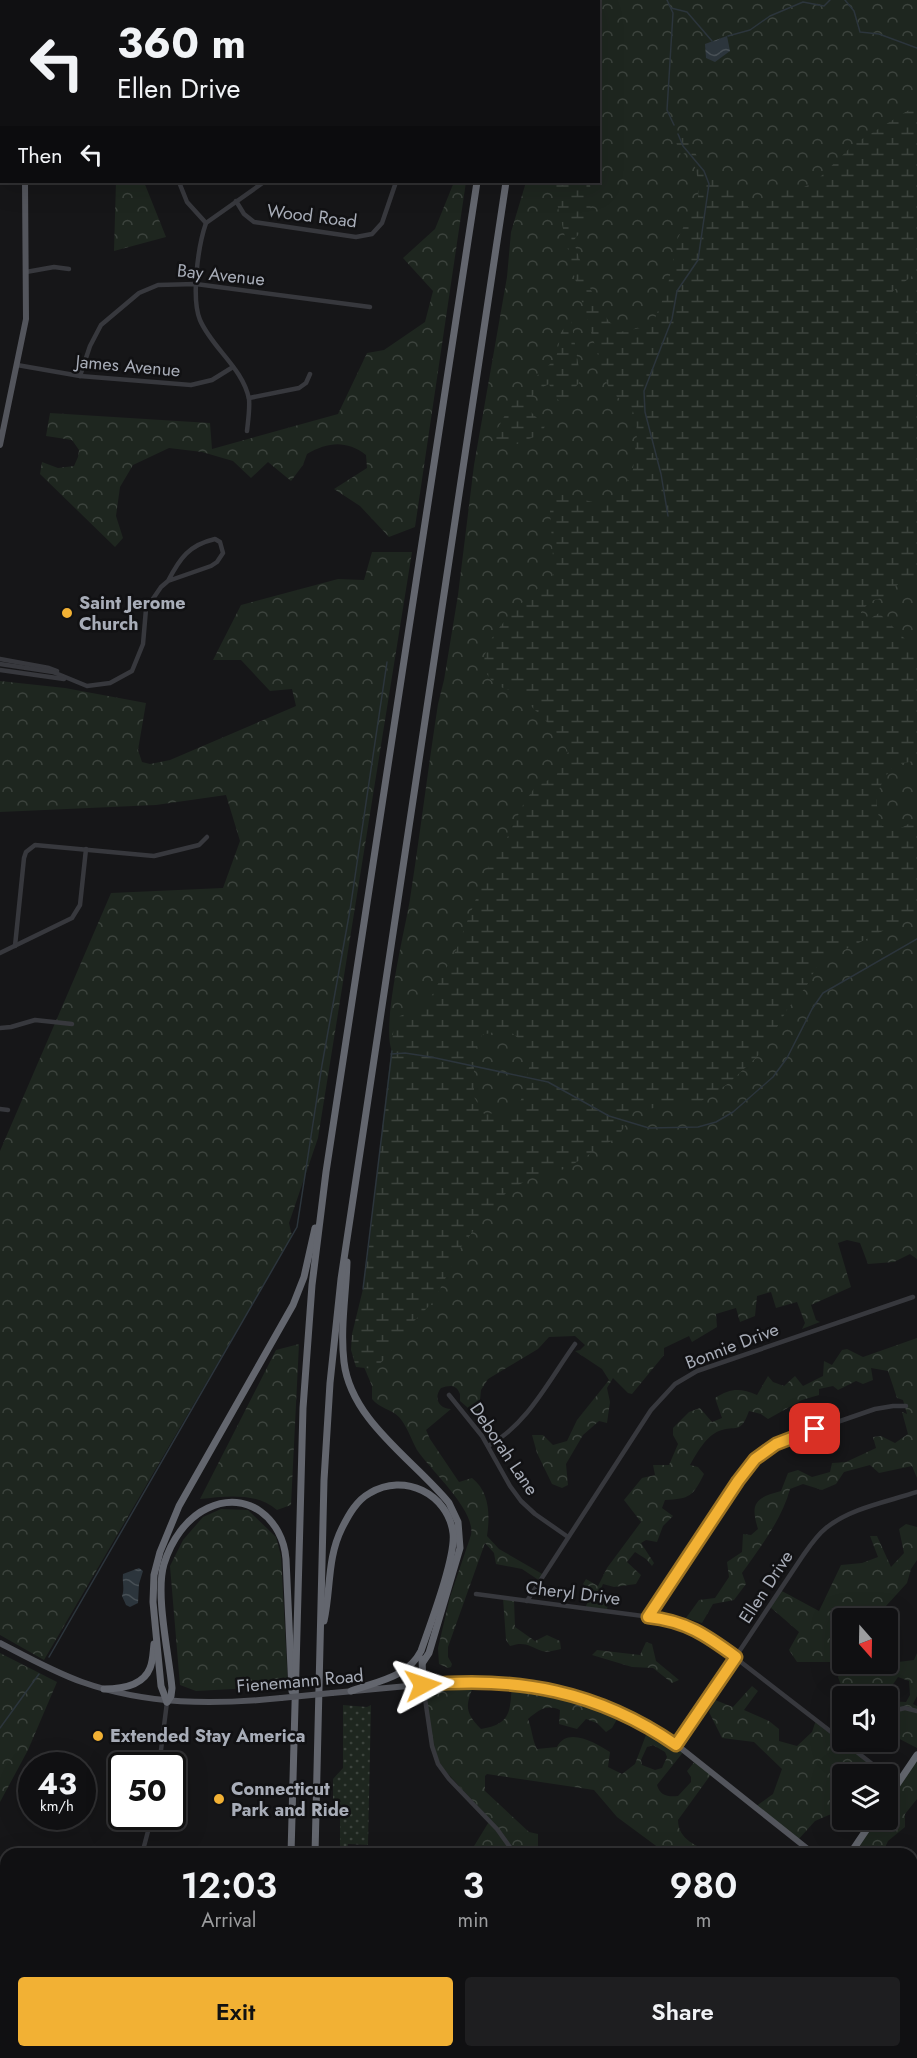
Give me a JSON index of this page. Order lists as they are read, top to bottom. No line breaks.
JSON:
{"streets":{"main road":["Fienemann Road"],"street":["Wood Road","Bay Avenue","James Avenue","Bonnie Drive","Deborah Lane","Ellen Drive","Cheryl Drive"]},"crossings":[["Bay Avenue","James Avenue"],["Bonnie Drive","Deborah Lane"],["Bonnie Drive","Cheryl Drive"],["Ellen Drive","Cheryl Drive"],["Ellen Drive","Fienemann Road"]],"places":["Saint Jerome Church","Extended Stay America","Connecticut Park and Ride"],"north":"bottom","page":{"turn":["360 m","Ellen Drive"],"then":"Then","speed":"43 km/h","limit":"50","eta":["12:03","Arrival","3","min","980","m"],"buttons":["Exit","Share"]}}
